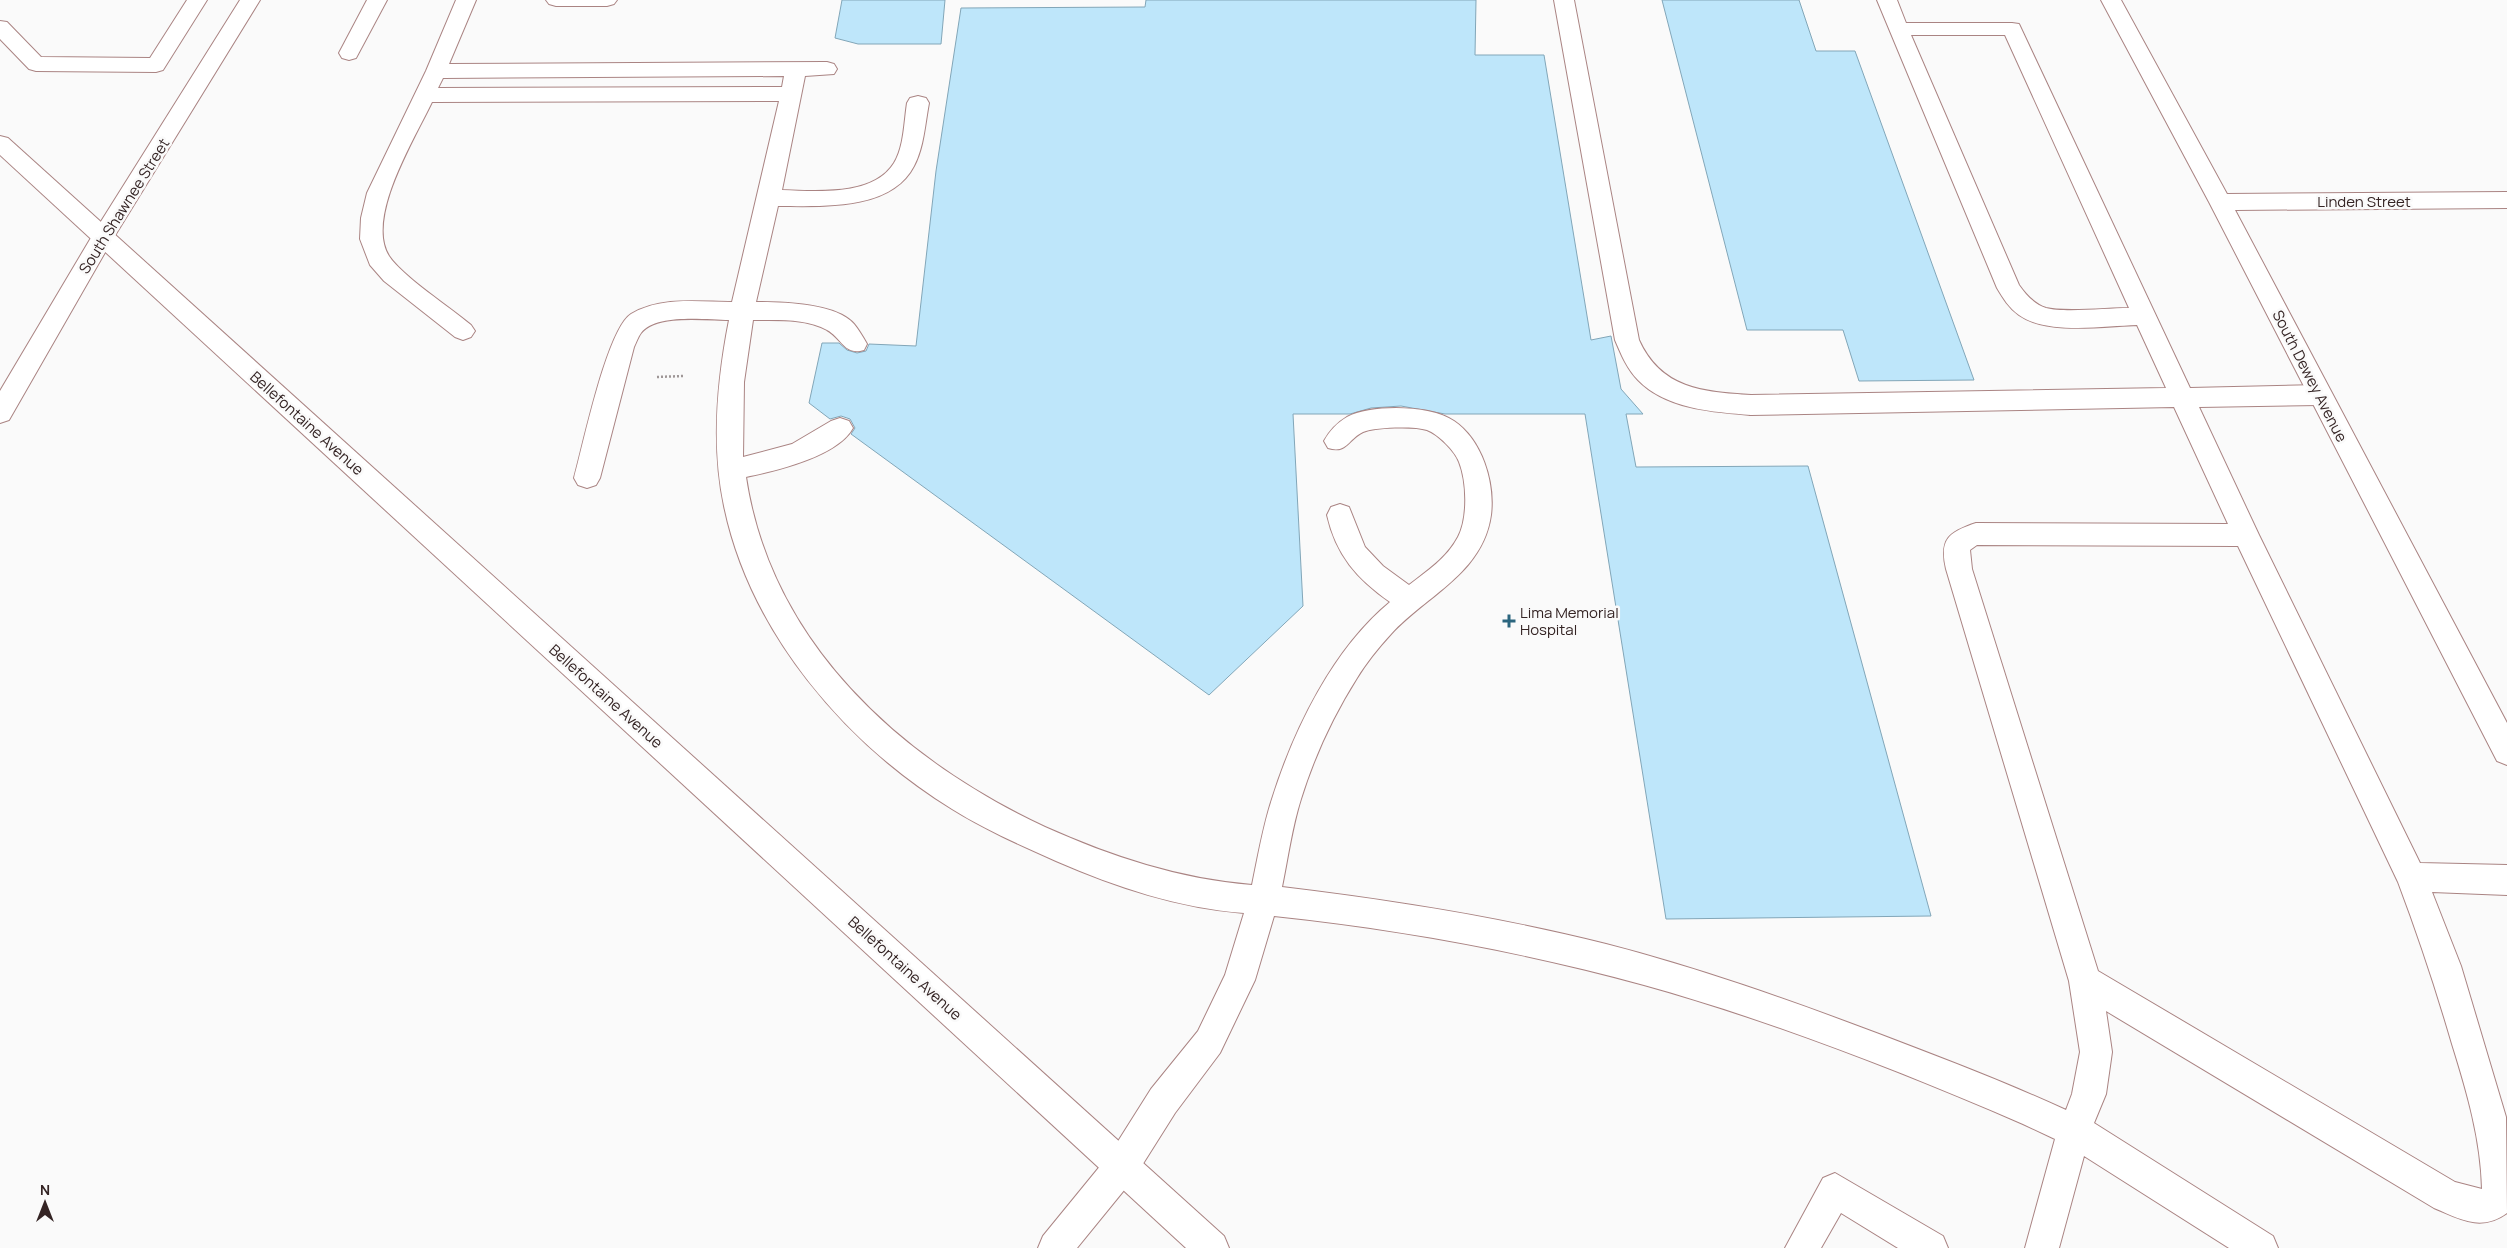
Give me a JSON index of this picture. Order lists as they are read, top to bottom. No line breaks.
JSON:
{"streets":{"street":["Linden Street","South Shawnee Street","South Dewey Avenue","Bellefontaine Avenue"]},"crossings":[["Linden Street","South Dewey Avenue"],["South Shawnee Street","Bellefontaine Avenue"]],"places":{"health":["Lima Memorial Hospital"]},"north":"top"}
